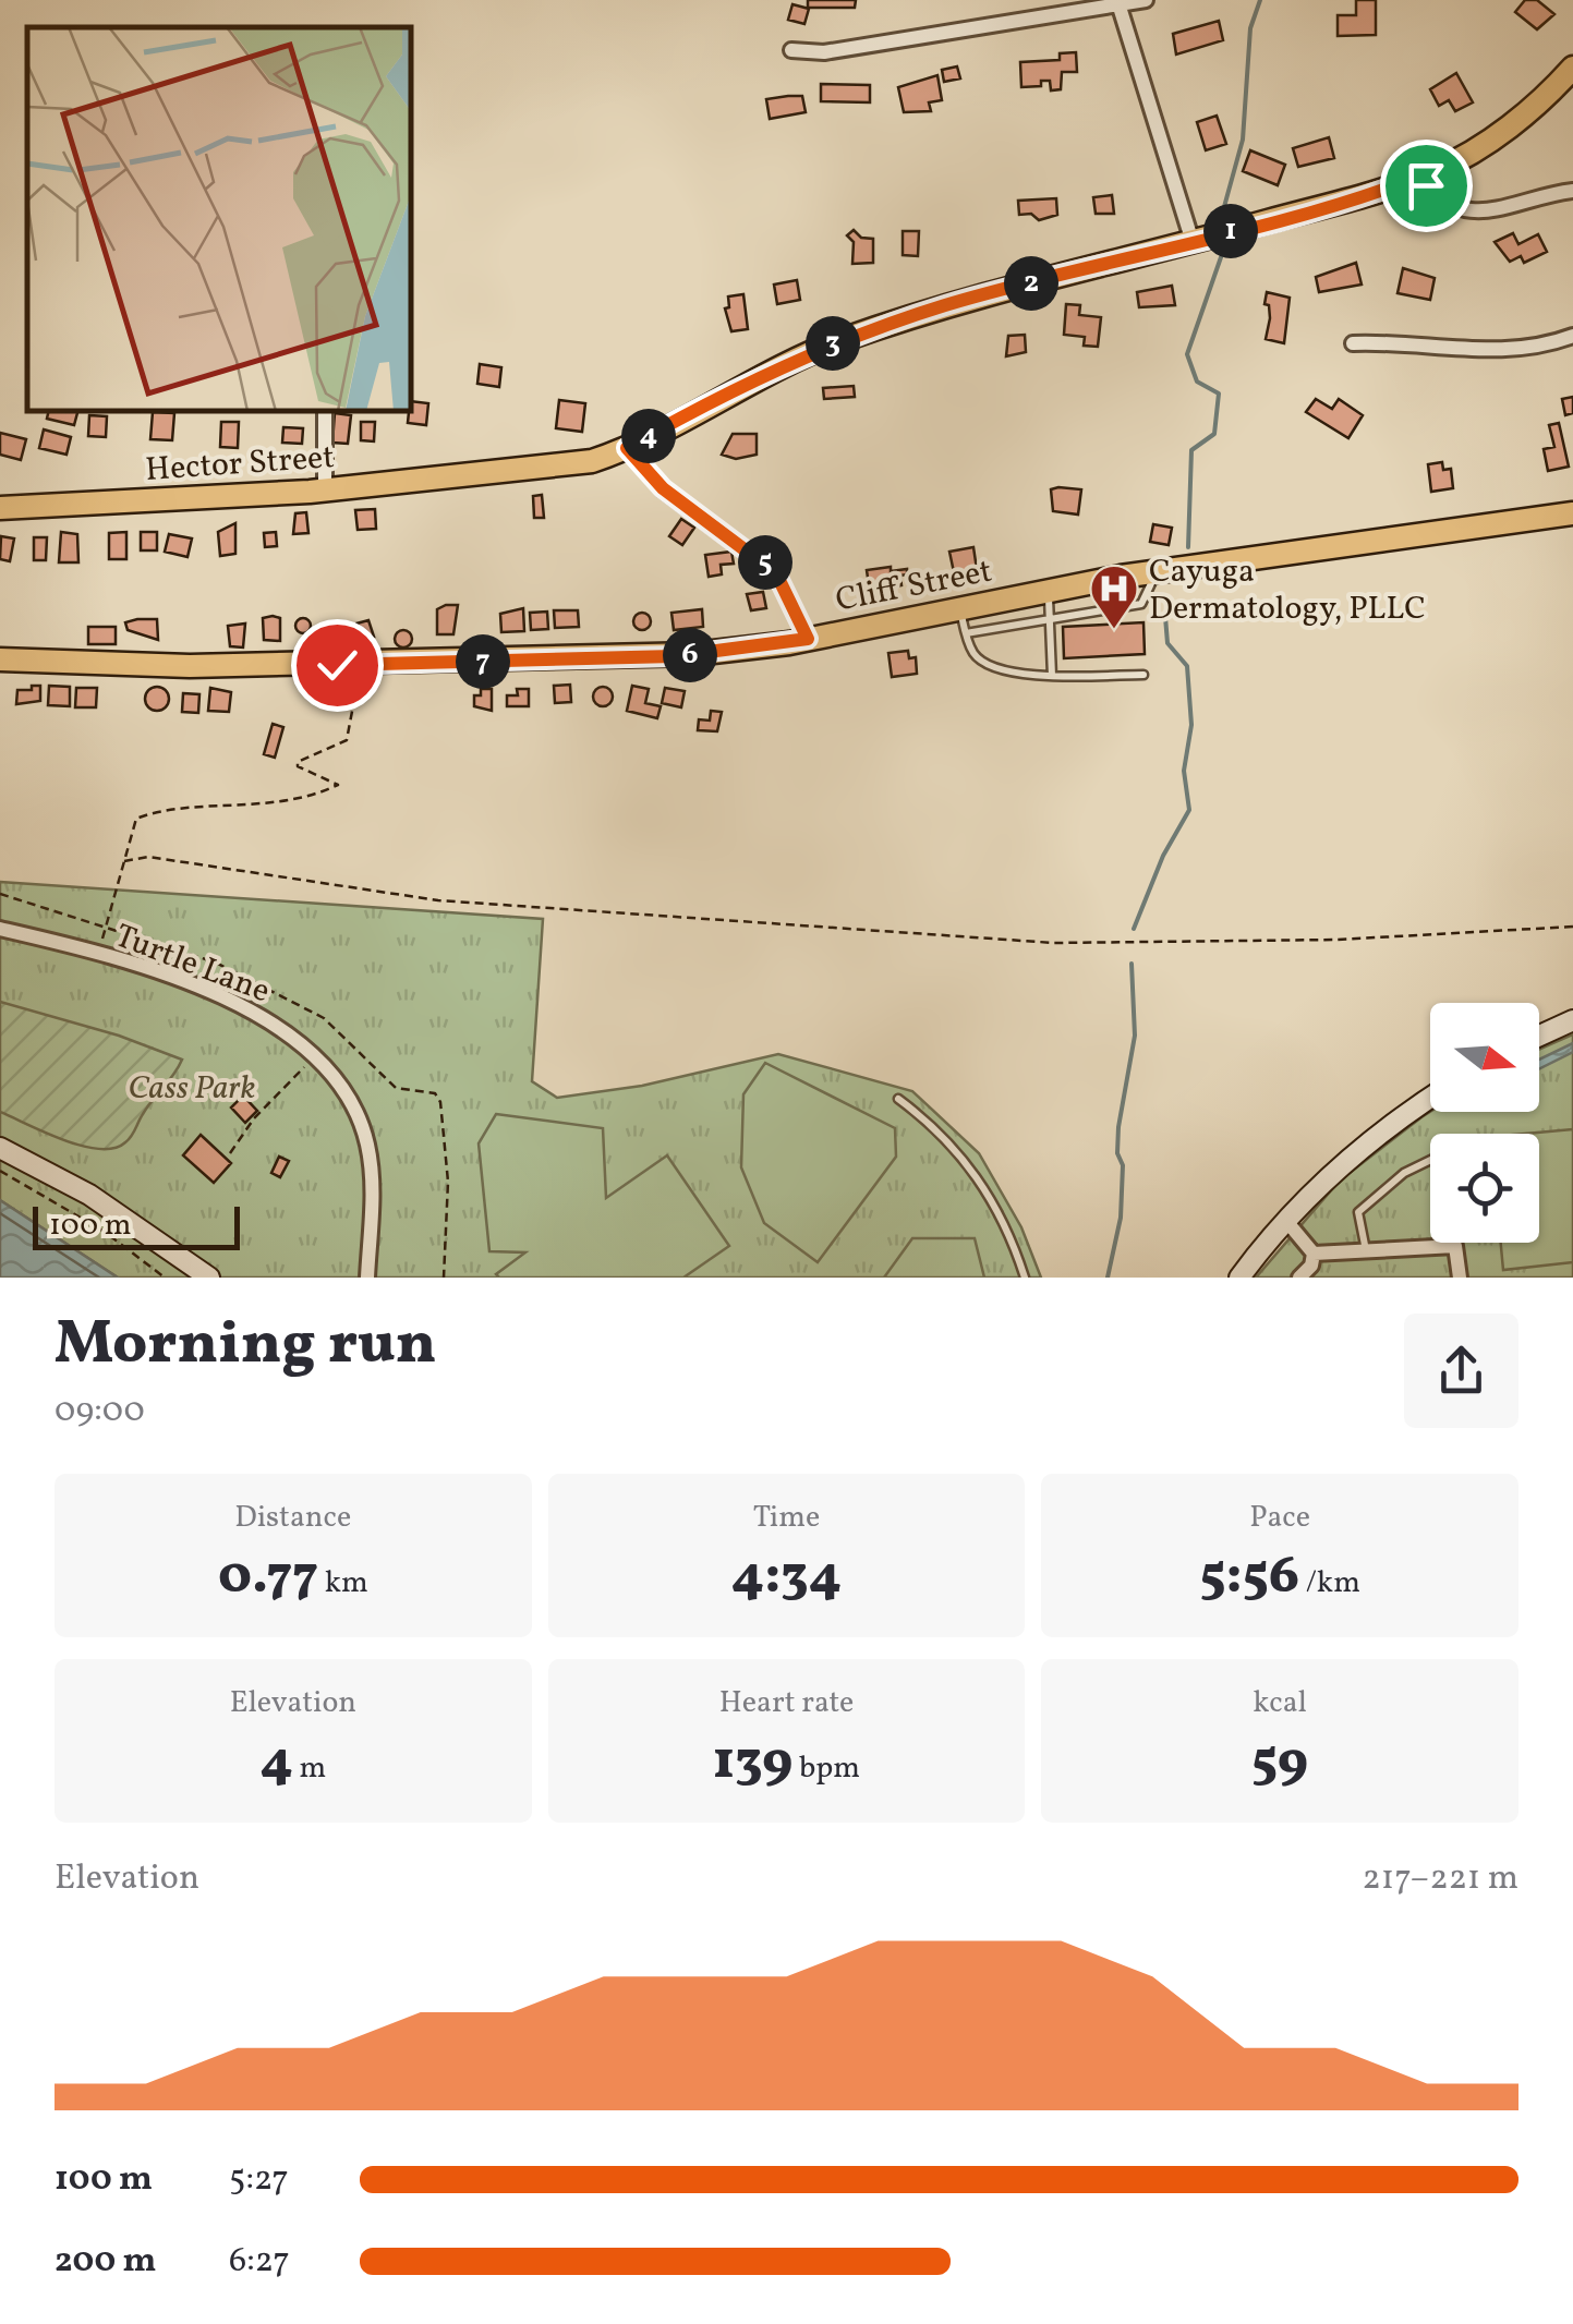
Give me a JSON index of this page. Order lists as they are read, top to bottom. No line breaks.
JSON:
{"streets":{"main road":["Hector Street","Cliff Street"],"street":["Turtle Lane"]},"parks":["Cass Park"],"places":{"hospital":["Cayuga Dermatology, PLLC"]},"scale_bar":"100 m","north":"right","page":{"pins":["1","2","3","4","5","6","7"],"scale":"100 m","heading":["Morning run","09:00"],"stats":[["Distance","0.77 km"],["Time","4:34"],["Pace","5:56 /km"],["Elevation","4 m"],["Heart rate","139 bpm"],["kcal","59"]],"chart":["Elevation","217–221 m"],"list":[{"name":"100 m","note":"5:27"},{"name":"200 m","note":"6:27"}]}}
